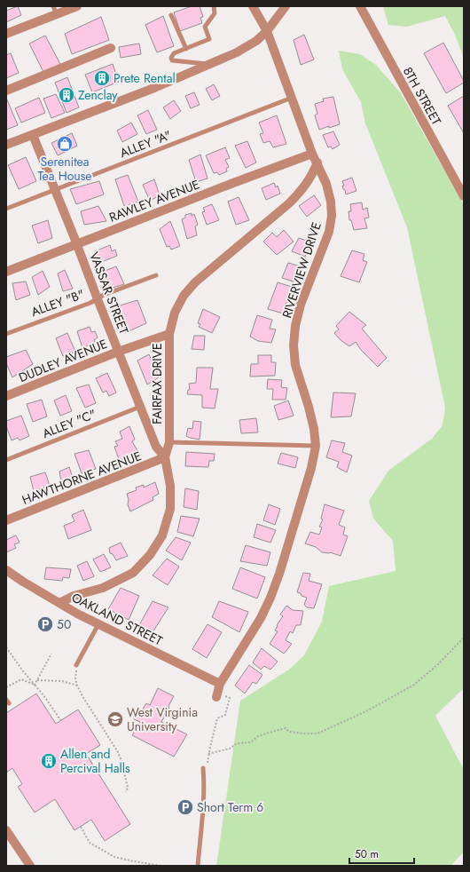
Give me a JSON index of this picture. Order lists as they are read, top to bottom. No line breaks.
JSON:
{"streets":{"street":["8TH STREET","RAWLEY AVENUE","RIVERVIEW DRIVE","VASSAR STREET","DUDLEY AVENUE","FAIRFAX DRIVE","HAWTHORNE AVENUE","OAKLAND STREET"],"lane":["ALLEY \"A\"","ALLEY \"B\"","ALLEY \"C\""]},"crossings":[["ALLEY \"A\"","RIVERVIEW DRIVE"],["ALLEY \"A\"","VASSAR STREET"],["RAWLEY AVENUE","RIVERVIEW DRIVE"],["RAWLEY AVENUE","VASSAR STREET"],["RIVERVIEW DRIVE","FAIRFAX DRIVE"],["RIVERVIEW DRIVE","OAKLAND STREET"],["VASSAR STREET","ALLEY \"B\""],["VASSAR STREET","DUDLEY AVENUE"],["VASSAR STREET","FAIRFAX DRIVE"],["VASSAR STREET","ALLEY \"C\""],["VASSAR STREET","HAWTHORNE AVENUE"],["DUDLEY AVENUE","FAIRFAX DRIVE"],["FAIRFAX DRIVE","HAWTHORNE AVENUE"],["FAIRFAX DRIVE","OAKLAND STREET"]],"places":{"building":["Prete Rental","Zenclay","Allen and Percival Halls"],"shop":["Serenitea Tea House"],"parking":["50","Short Term 6"],"school or university":["West Virginia University"]},"scale_bar":"50 m"}
